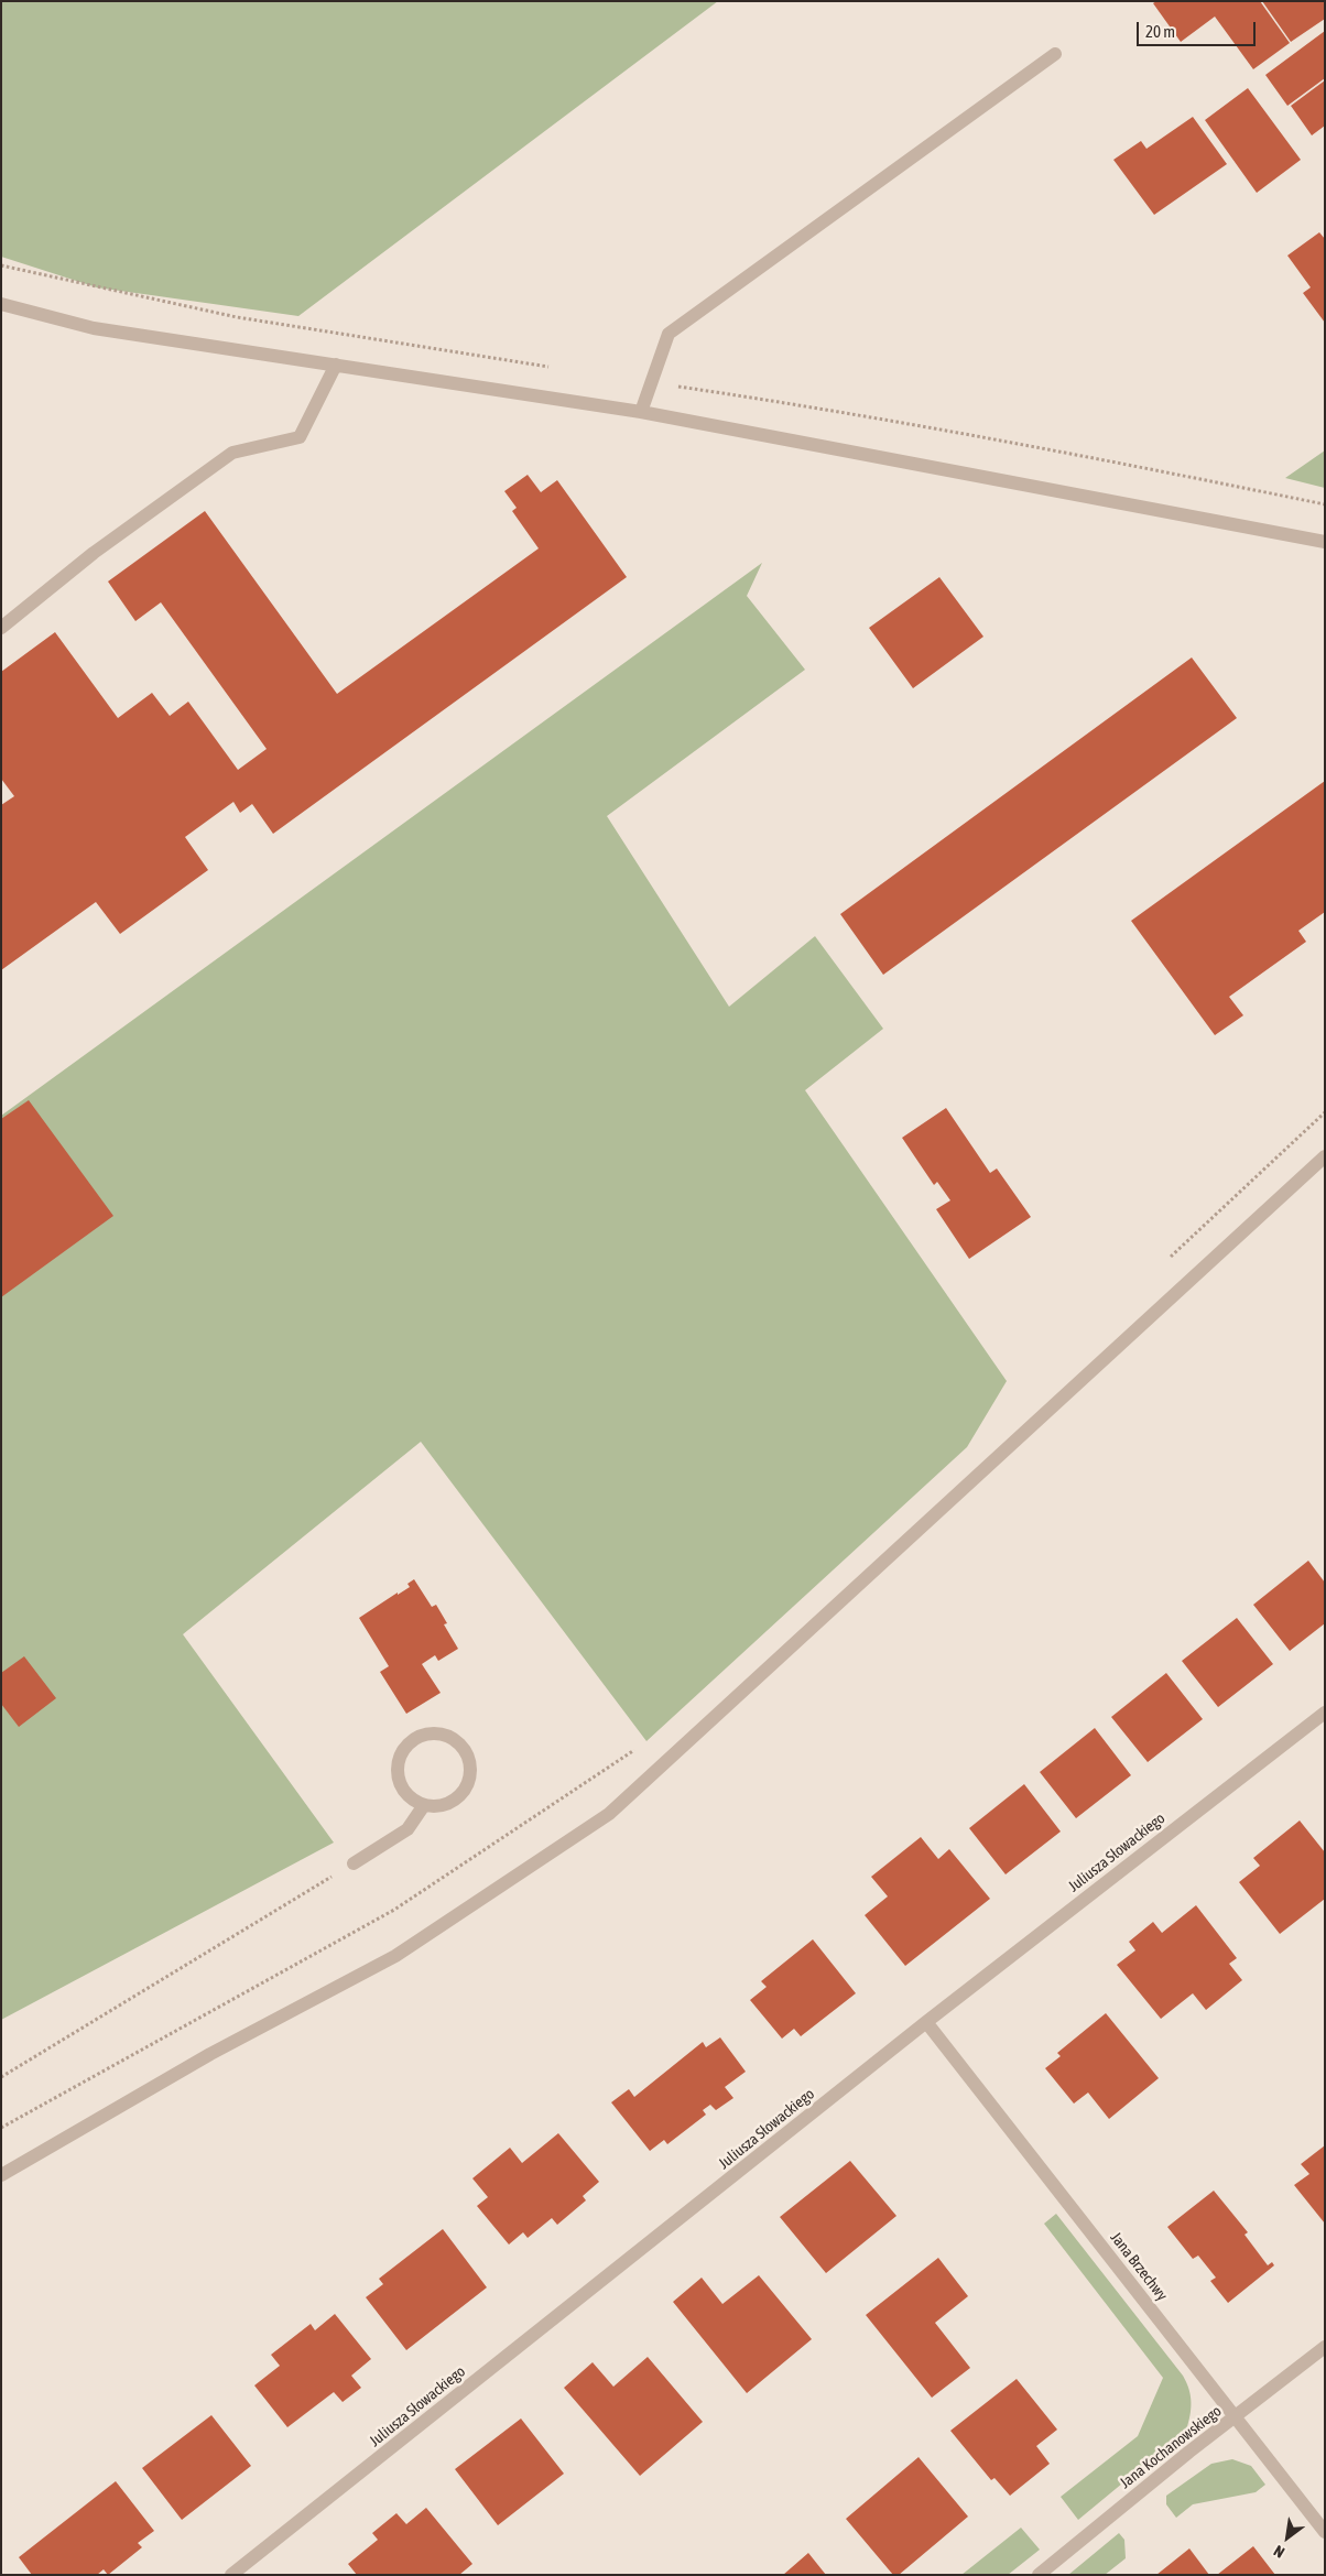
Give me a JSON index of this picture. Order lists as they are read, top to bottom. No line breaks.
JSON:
{"streets":{"street":["Juliusza Słowackiego","Jana Brzechwy","Jana Kochanowskiego"]},"crossings":[["Juliusza Słowackiego","Jana Brzechwy"],["Jana Brzechwy","Jana Kochanowskiego"]],"scale_bar":"20 m","north":"bottom left"}
